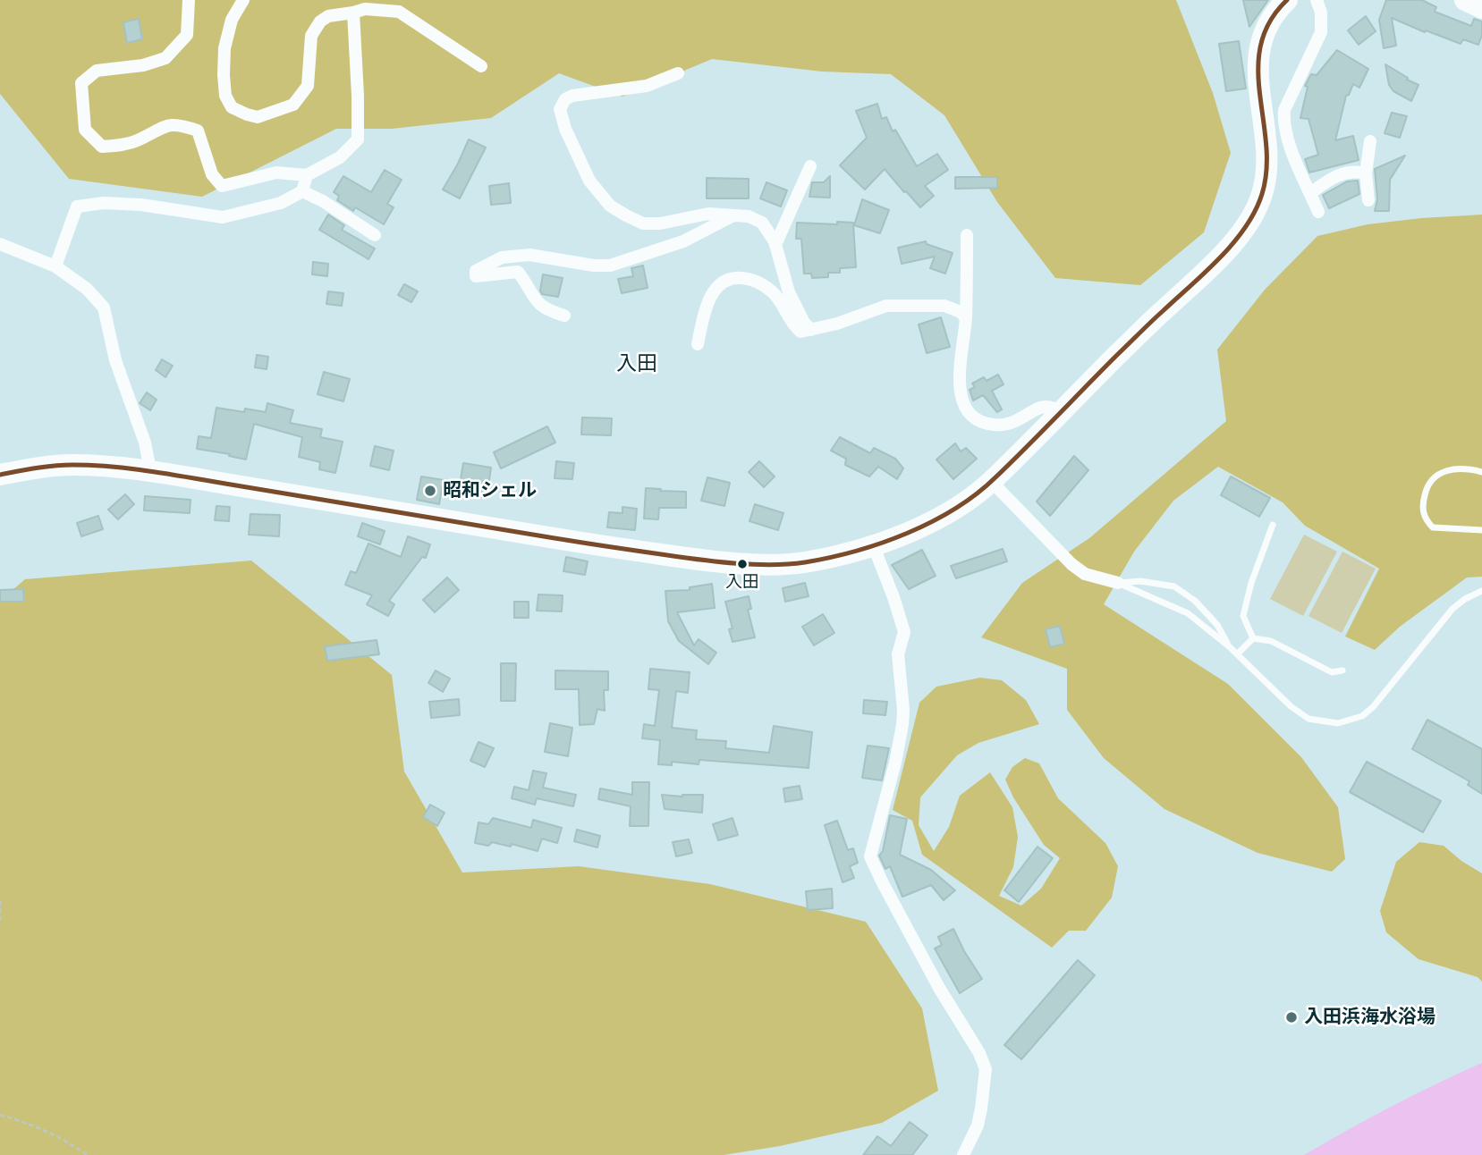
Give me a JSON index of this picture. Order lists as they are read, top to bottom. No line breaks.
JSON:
{"districts":["入田"],"places":["昭和シェル","入田","入田浜海水浴場"]}
